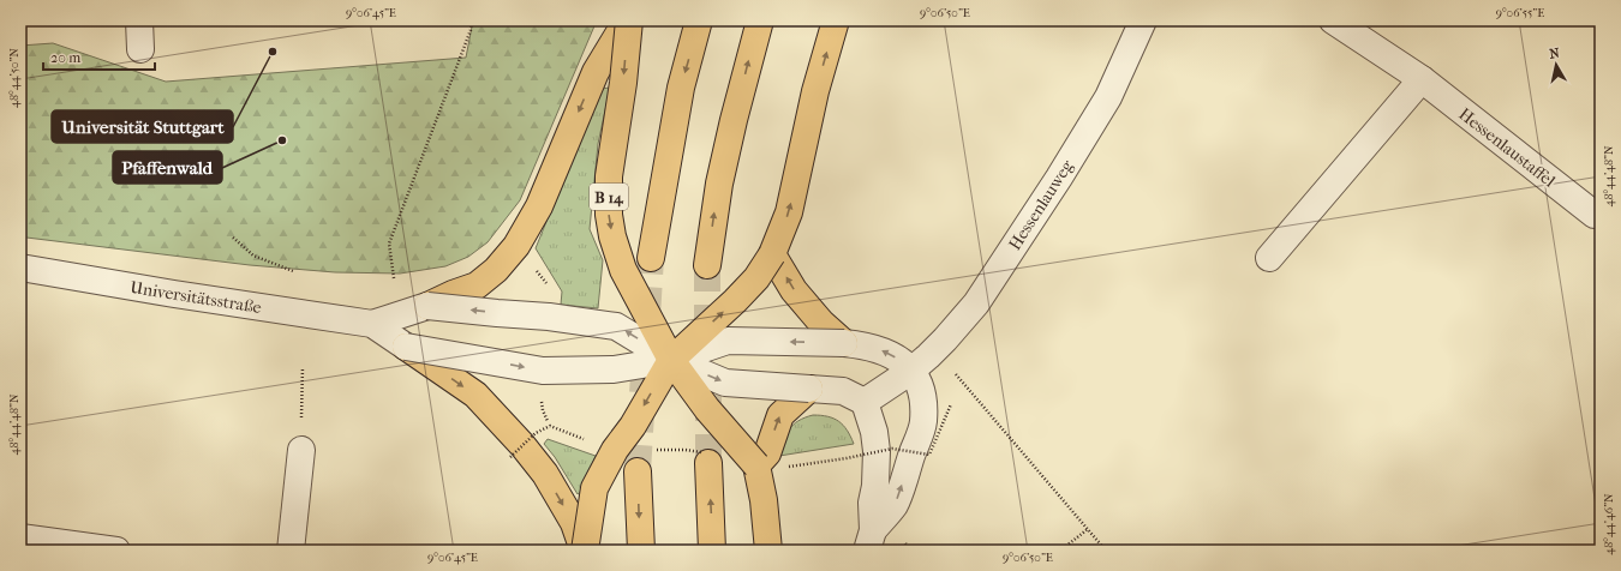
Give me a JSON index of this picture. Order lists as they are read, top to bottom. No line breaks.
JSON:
{"streets":{"highway":["B 14"],"street":["Hessenlaustaffel","Hessenlauweg","Universitätsstraße"]},"crossings":[["B 14","Universitätsstraße"],["Hessenlauweg","Universitätsstraße"]],"places":["Universität Stuttgart","Pfaffenwald"],"scale_bar":"20 m","north":"top","coordinates":["9°06'45\"E","9°06'50\"E","9°06'55\"E","48°44'50\"N","48°44'48\"N","48°44'46\"N"]}
